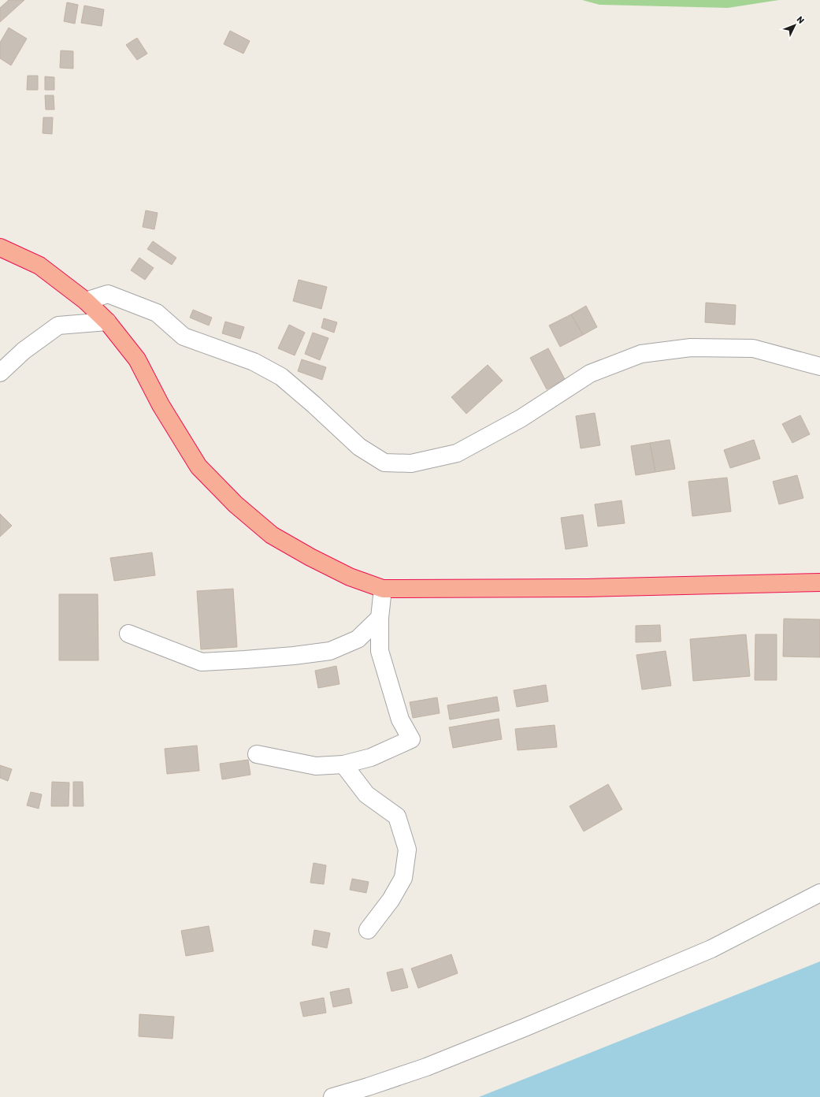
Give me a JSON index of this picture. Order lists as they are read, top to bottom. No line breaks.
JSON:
{"north":"top right"}
